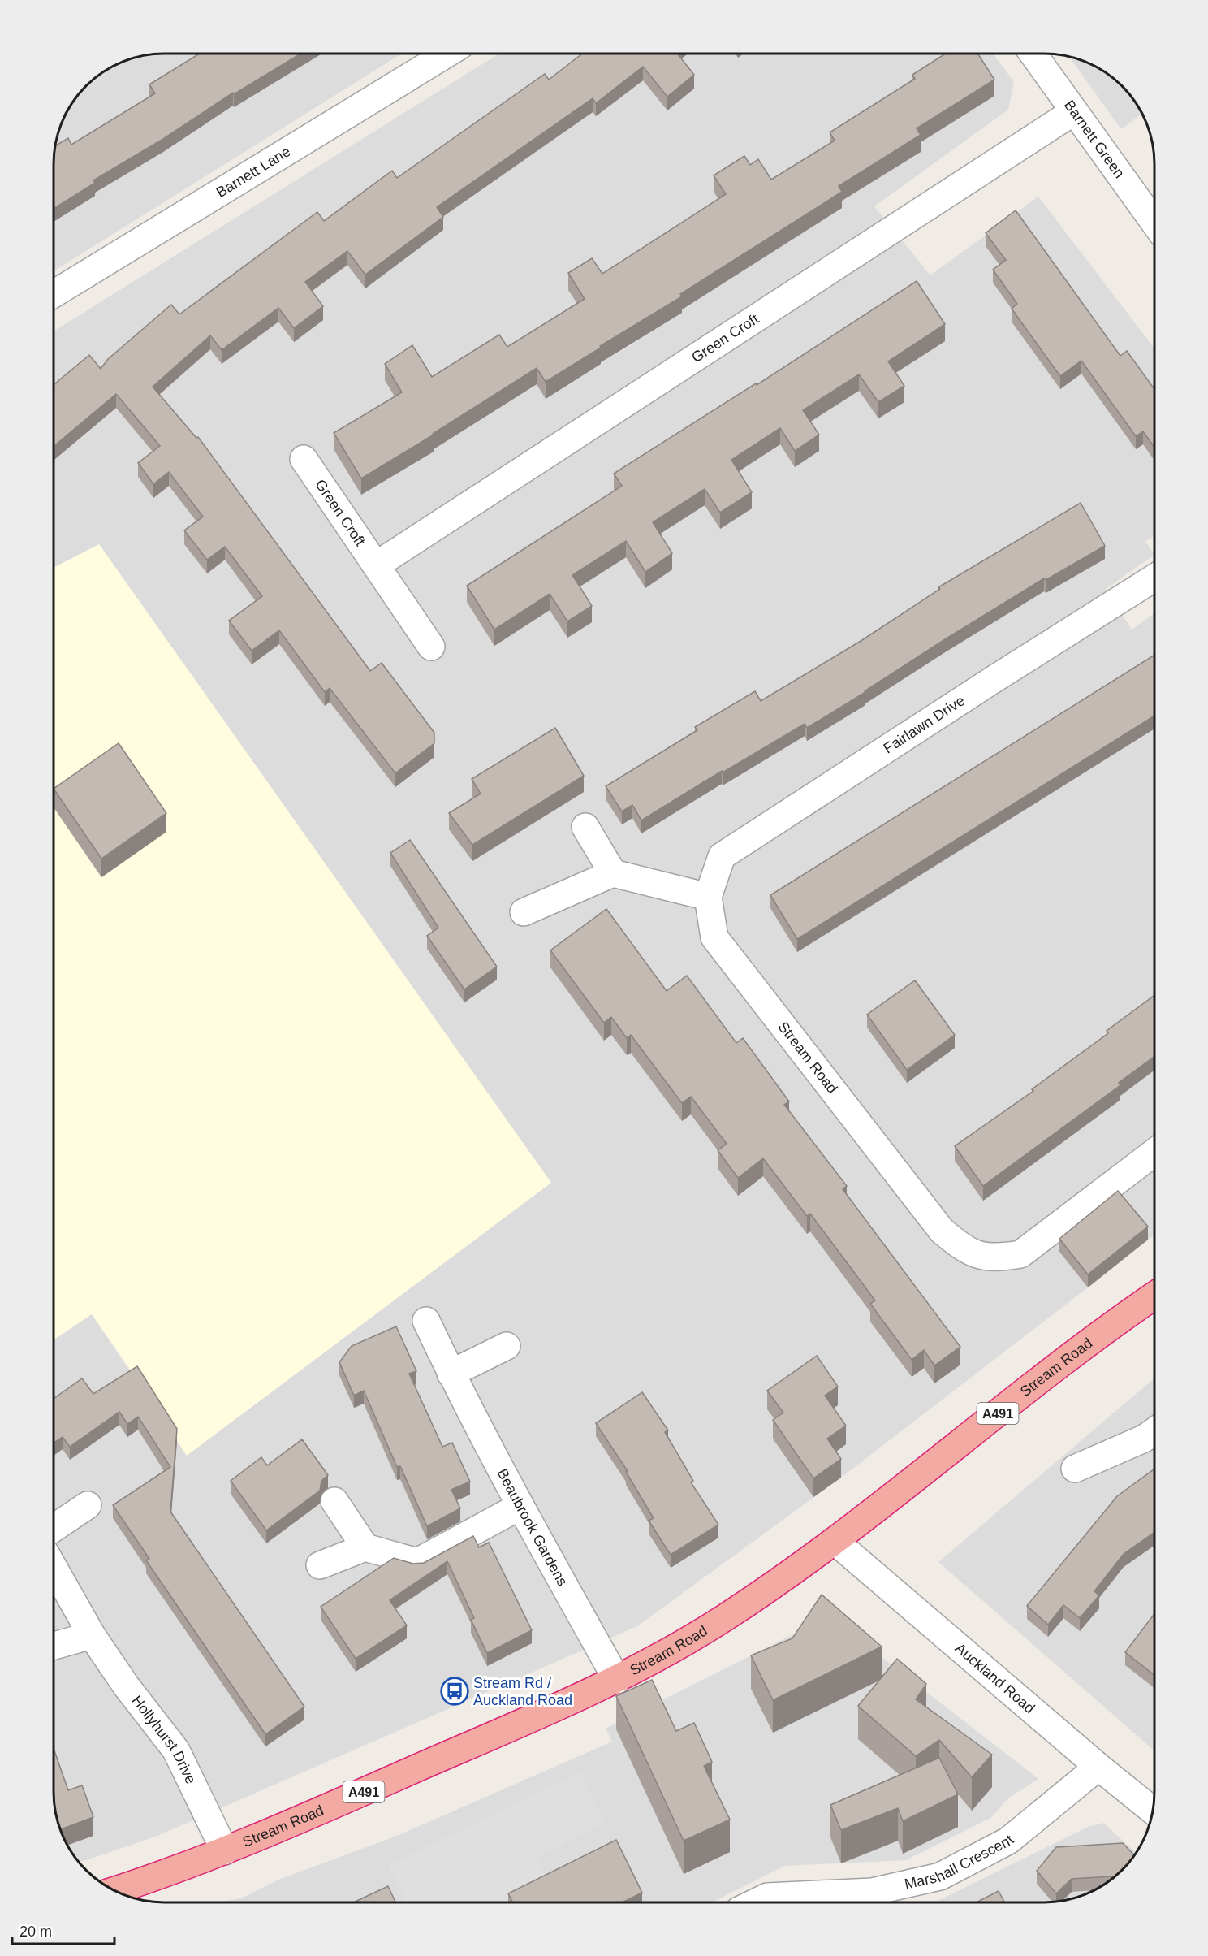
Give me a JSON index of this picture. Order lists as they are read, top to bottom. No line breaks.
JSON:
{"streets":{"highway":["Stream Road","A491"],"street":["Barnett Green","Barnett Lane","Green Croft","Fairlawn Drive","Beaubrook Gardens","Auckland Road","Hollyhurst Drive","Marshall Crescent"]},"crossings":[["Barnett Green","Green Croft"],["Fairlawn Drive","Stream Road"],["Stream Road","Beaubrook Gardens"],["Stream Road","Auckland Road"],["Stream Road","Hollyhurst Drive"],["Auckland Road","Marshall Crescent"]],"places":{"bus stop":["Stream Rd / Auckland Road"]},"scale_bar":"20 m"}
